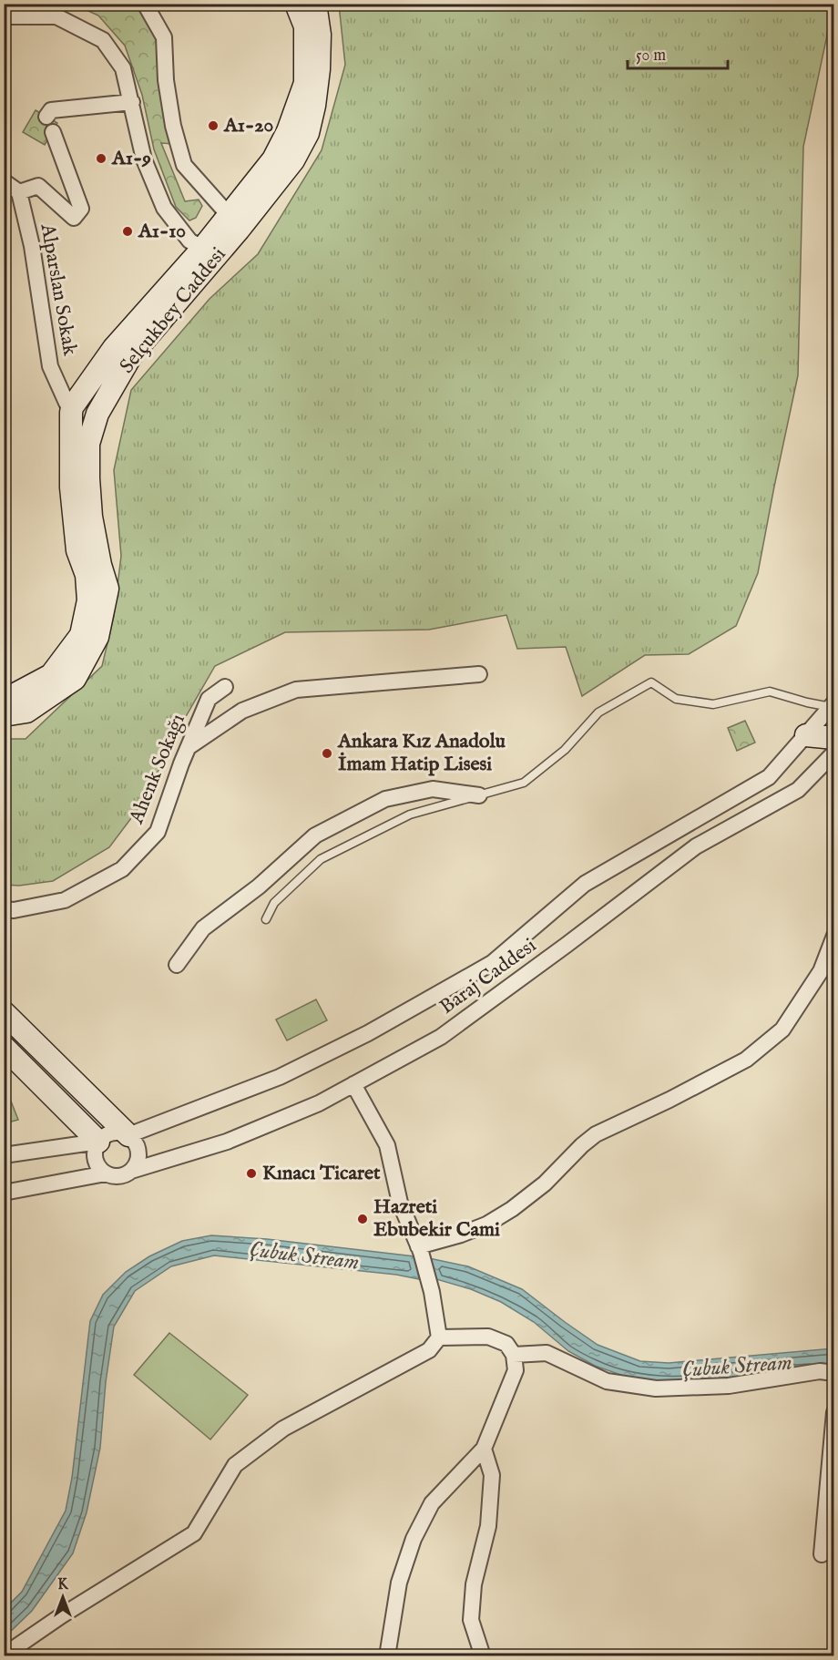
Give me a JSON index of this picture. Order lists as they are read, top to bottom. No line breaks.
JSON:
{"streets":{"street":["Alparslan Sokak","Selçukbey Caddesi","Ahenk Sokağı","Baraj Caddesi"]},"crossings":[["Alparslan Sokak","Selçukbey Caddesi"]],"water":["Çubuk Stream"],"places":["A1-20","A1-9","A1-10","Ankara Kız Anadolu İmam Hatip Lisesi","Kınacı Ticaret","Hazreti Ebubekir Cami"],"scale_bar":"50 m","north":"top"}
